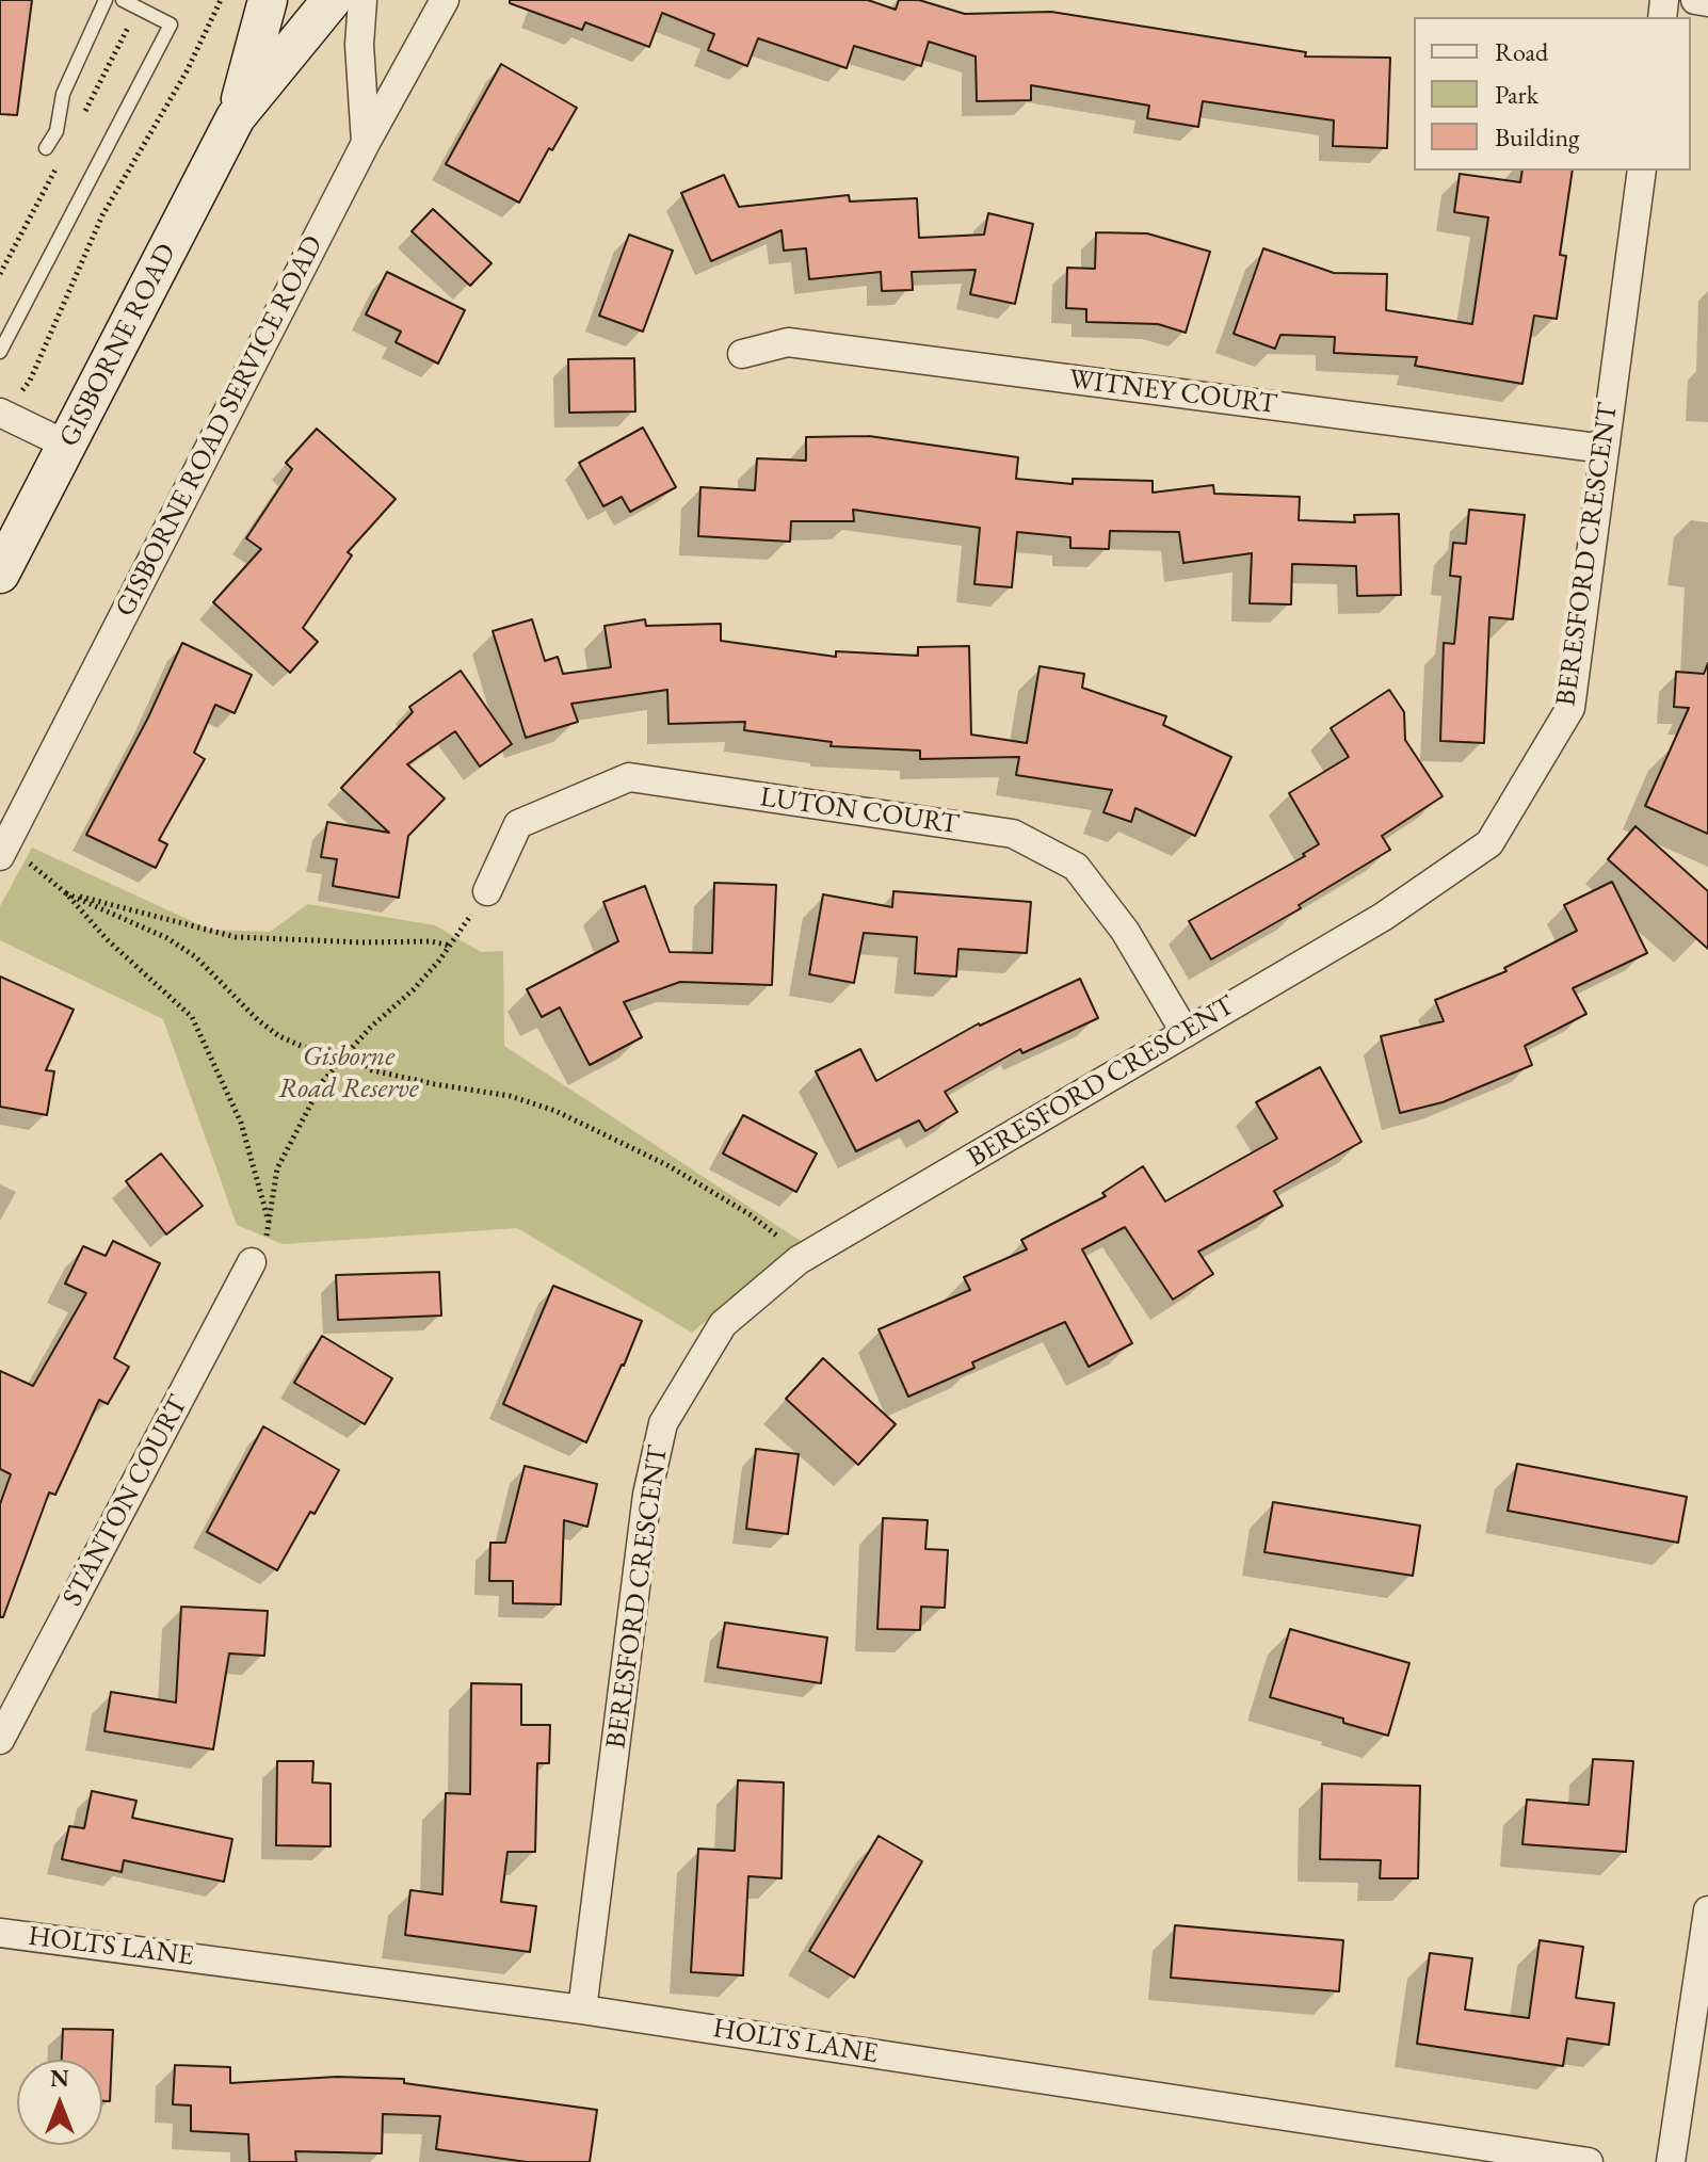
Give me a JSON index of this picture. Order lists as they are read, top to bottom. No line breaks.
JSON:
{"streets":{"main road":["GISBORNE ROAD"],"street":["WITNEY COURT","GISBORNE ROAD SERVICE ROAD","BERESFORD CRESCENT","LUTON COURT","STANTON COURT","HOLTS LANE"]},"crossings":[["WITNEY COURT","BERESFORD CRESCENT"],["BERESFORD CRESCENT","LUTON COURT"],["BERESFORD CRESCENT","HOLTS LANE"]],"parks":["Gisborne Road Reserve"],"legend":["Road","Park","Building"],"north":"top"}
